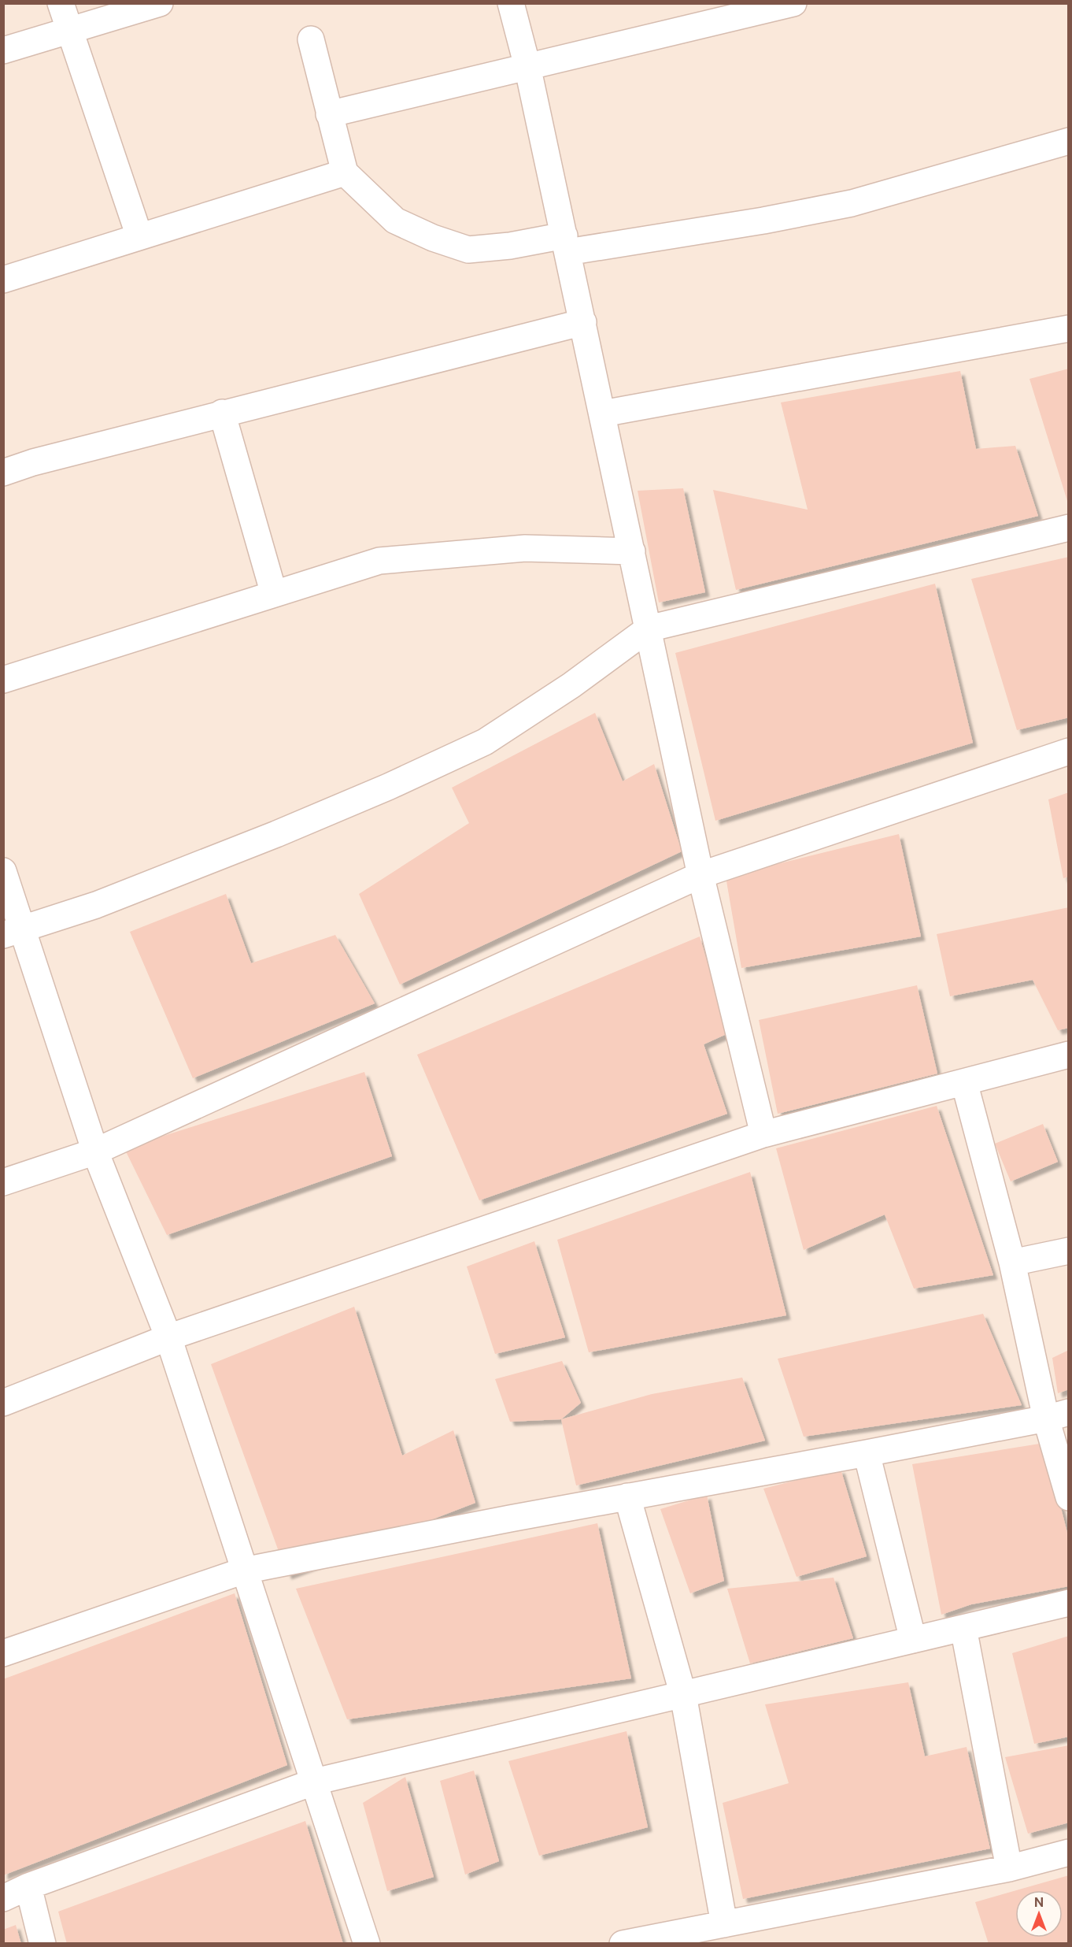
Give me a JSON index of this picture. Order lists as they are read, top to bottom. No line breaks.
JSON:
{"north":"top"}
